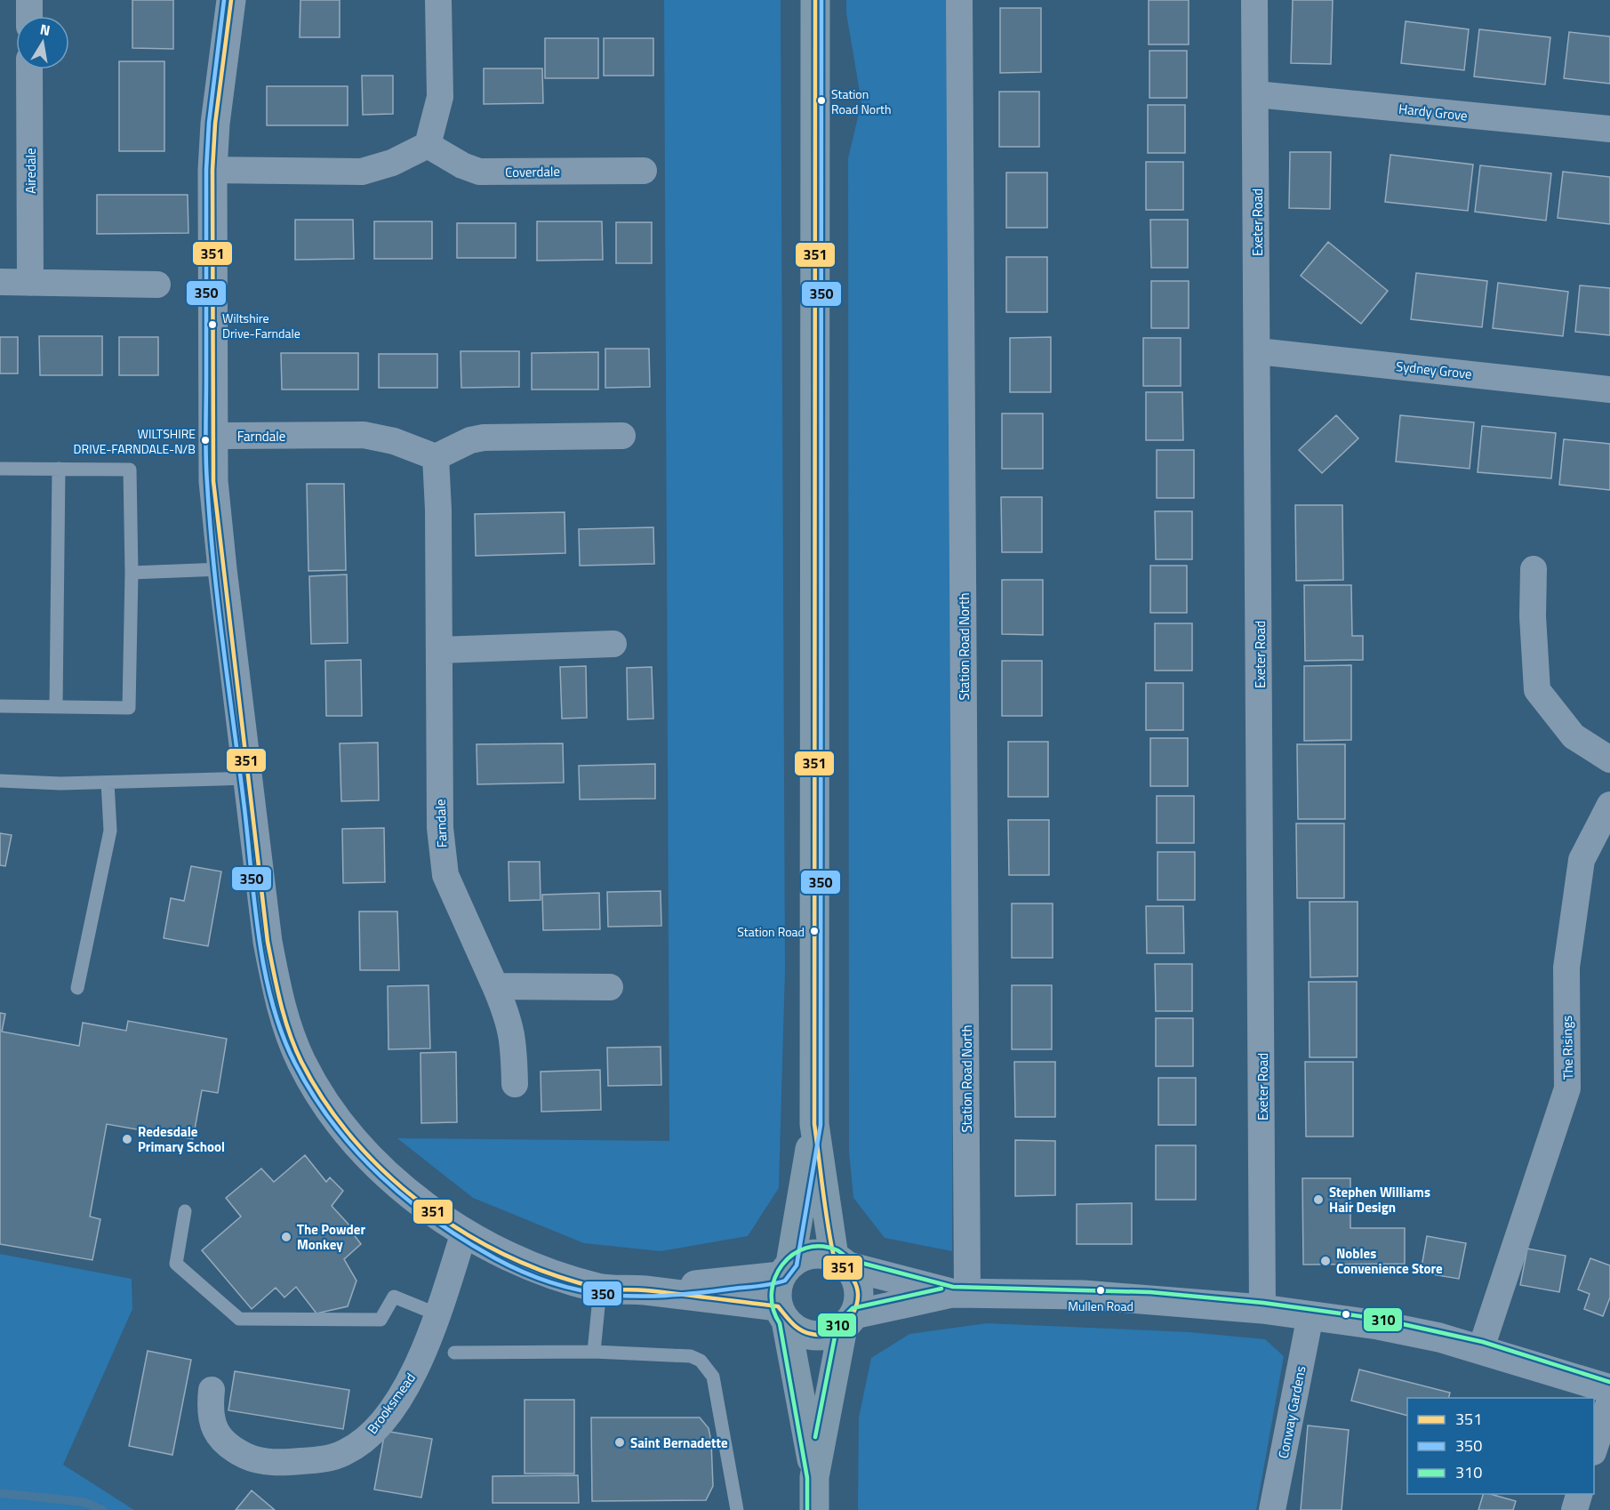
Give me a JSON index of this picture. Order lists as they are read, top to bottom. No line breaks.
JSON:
{"streets":{"street":["Hardy Grove","Airedale","Coverdale","Exeter Road","Sydney Grove","Farndale","Station Road North","The Risings","Brooksmead","Conway Gardens"]},"crossings":[["Hardy Grove","Exeter Road"],["Exeter Road","Sydney Grove"]],"places":["Station Road North","Wiltshire Drive-Farndale","WILTSHIRE DRIVE-FARNDALE-N/B","Station Road","Redesdale Primary School","Stephen Williams Hair Design","The Powder Monkey","Nobles Convenience Store","Mullen Road","Saint Bernadette"],"lines":["transit line 351","transit line 350","transit line 310"],"legend":["351","350","310"],"north":"top"}
